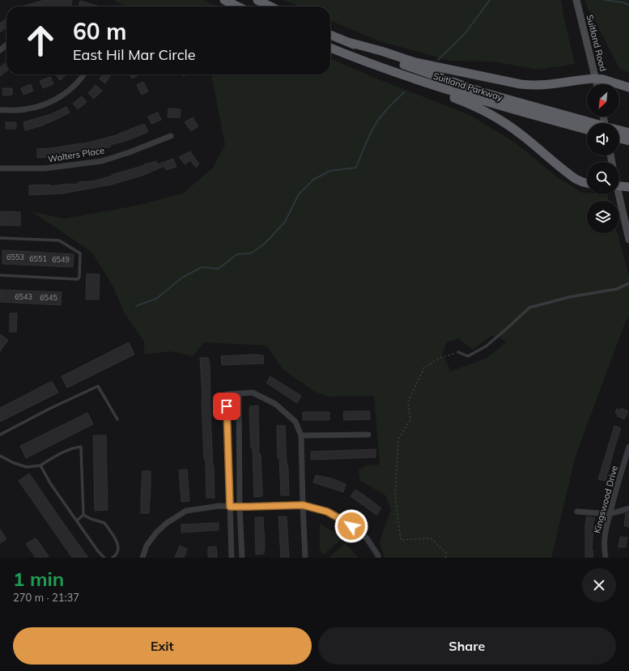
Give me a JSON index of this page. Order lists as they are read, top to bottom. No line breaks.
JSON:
{"streets":{"highway":["Suitland Parkway"],"main road":["Suitland Road"],"street":["Walters Place","Kingswood Drive"]},"house_numbers":["6553","6551","6549","6543","6545"],"north":"bottom left","page":{"turn":["60 m","East Hil Mar Circle"],"heading":["1 min","270 m · 21:37"],"buttons":["Exit","Share"]}}
